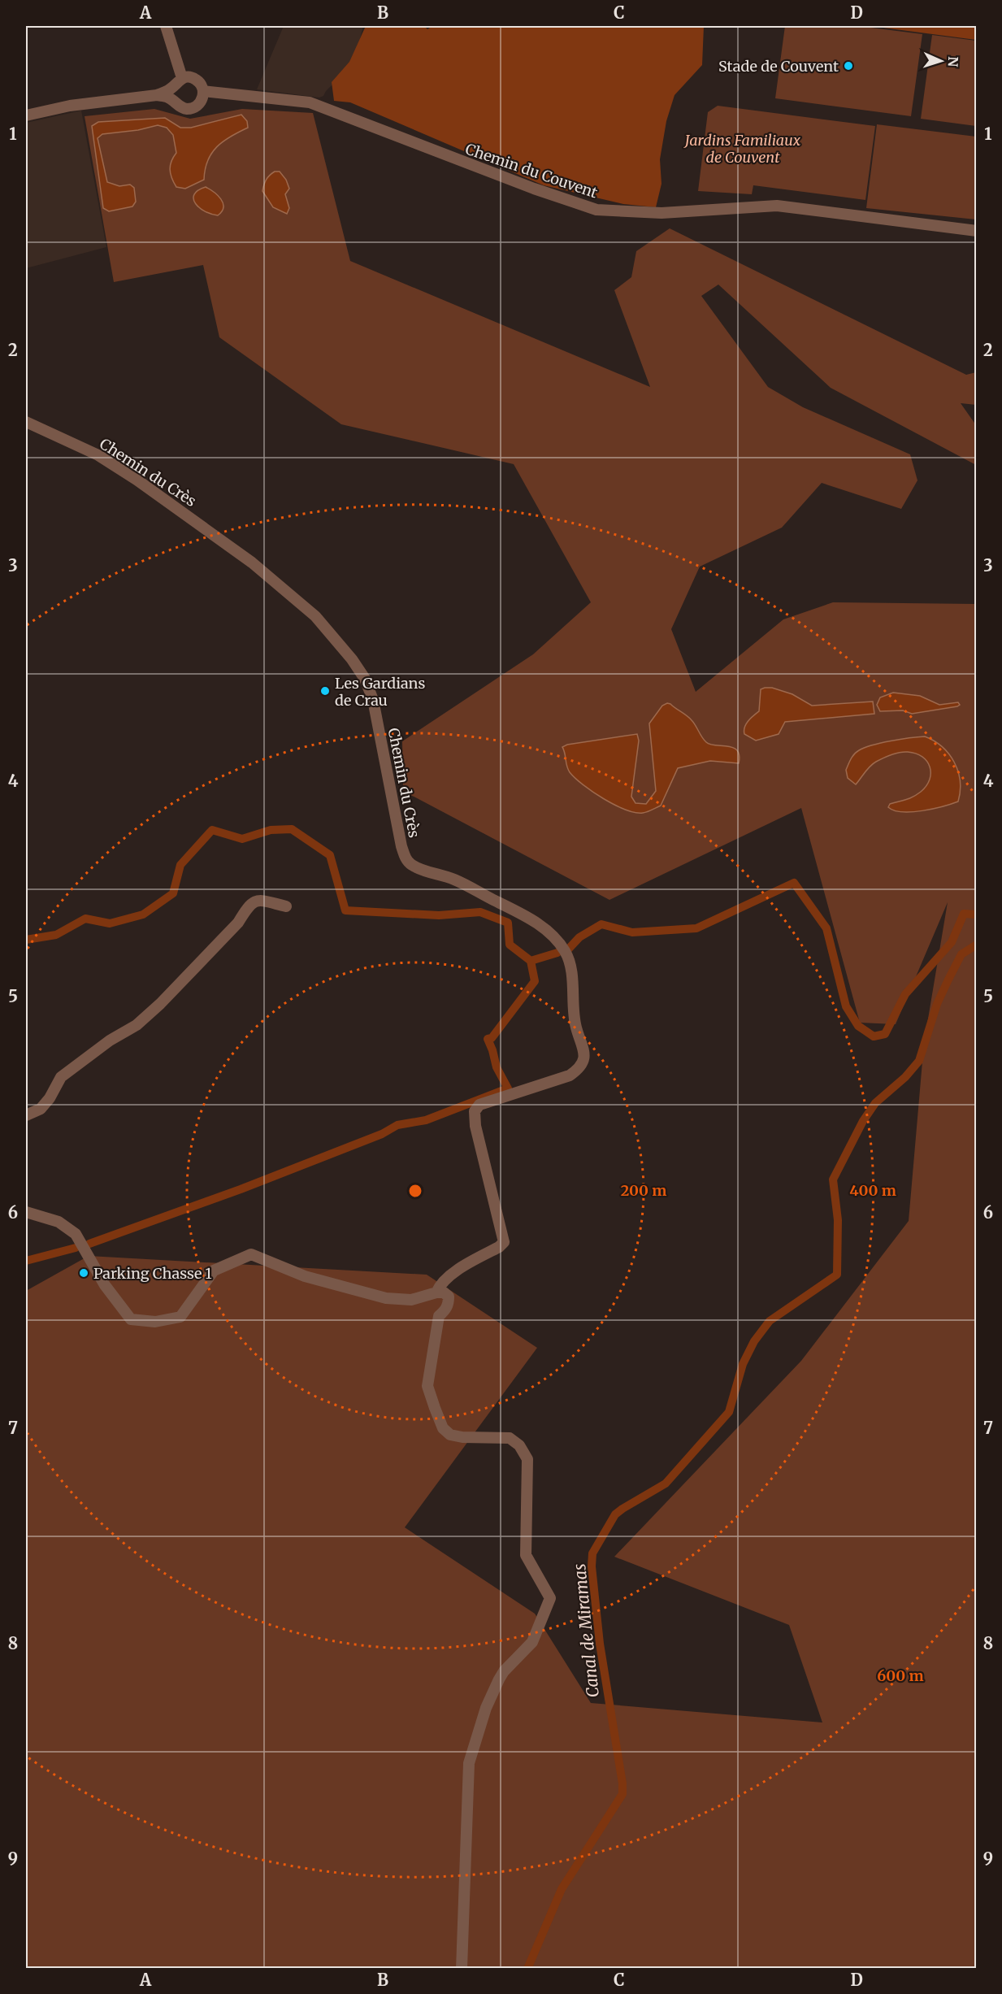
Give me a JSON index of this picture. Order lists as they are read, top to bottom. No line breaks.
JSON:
{"streets":{"street":["Chemin du Couvent","Chemin du Crès"]},"water":["Canal de Miramas"],"parks":["Jardins Familiaux de Couvent"],"places":["Stade de Couvent","Les Gardians de Crau","Parking Chasse 1"],"north":"right","grid":{"columns":["A","B","C","D"],"rows":["1","2","3","4","5","6","7","8","9"]},"rings":["200 m","400 m","600 m"]}
